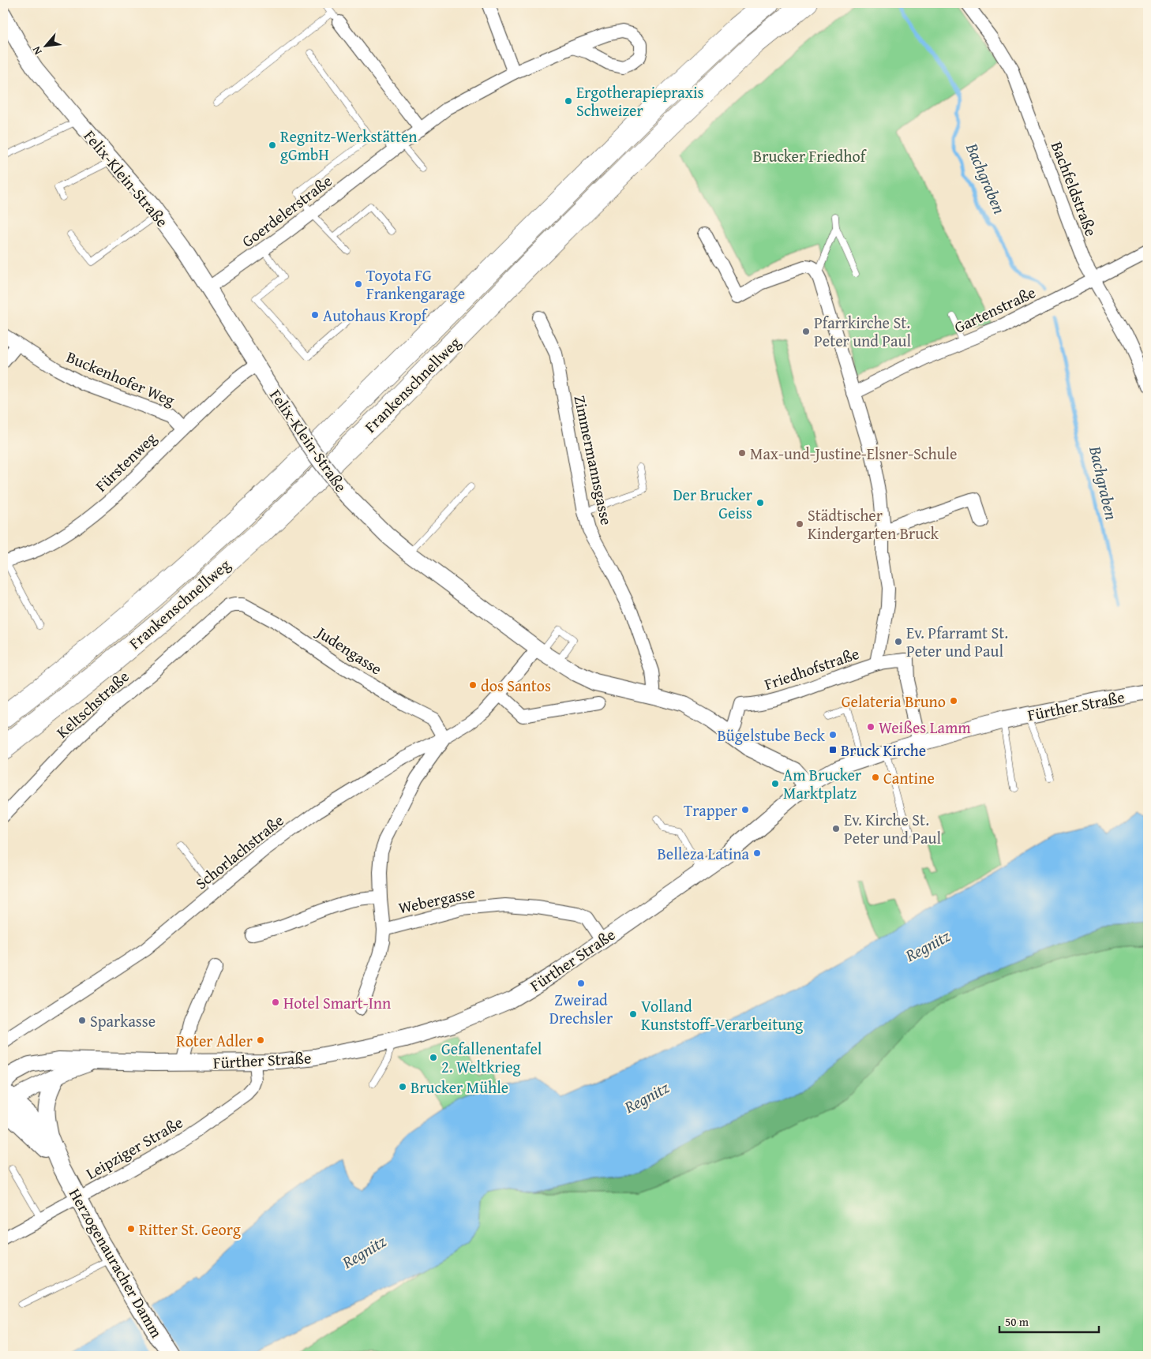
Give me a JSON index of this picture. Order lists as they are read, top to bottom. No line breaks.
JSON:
{"streets":{"highway":["Frankenschnellweg"],"main road":["Herzogenauracher Damm"],"street":["Felix-Klein-Straße","Bachfeldstraße","Goerdelerstraße","Gartenstraße","Buckenhofer Weg","Zimmermannsgasse","Fürstenweg","Judengasse","Friedhofstraße","Keltschstraße","Fürther Straße","Schorlachstraße","Webergasse","Leipziger Straße"]},"crossings":[["Felix-Klein-Straße","Goerdelerstraße"],["Felix-Klein-Straße","Zimmermannsgasse"],["Felix-Klein-Straße","Fürstenweg"],["Felix-Klein-Straße","Friedhofstraße"],["Felix-Klein-Straße","Fürther Straße"],["Felix-Klein-Straße","Schorlachstraße"],["Bachfeldstraße","Gartenstraße"],["Gartenstraße","Friedhofstraße"],["Buckenhofer Weg","Fürstenweg"],["Judengasse","Keltschstraße"],["Judengasse","Schorlachstraße"],["Fürther Straße","Webergasse"],["Fürther Straße","Leipziger Straße"],["Fürther Straße","Herzogenauracher Damm"],["Leipziger Straße","Herzogenauracher Damm"]],"water":["Bachgraben","Regnitz"],"parks":["Brucker Friedhof"],"places":{"other":["Ergotherapiepraxis Schweizer","Regnitz-Werkstätten gGmbH","Toyota FG Frankengarage","Autohaus Kropf","Pfarrkirche St. Peter und Paul","Max-und-Justine-Elsner-Schule","Der Brucker Geiss","Städtischer Kindergarten Bruck","Ev. Pfarramt St. Peter und Paul","dos Santos","Gelateria Bruno","Weißes Lamm","Bügelstube Beck","Cantine","Am Brucker Marktplatz","Trapper","Ev. Kirche St. Peter und Paul","Belleza Latina","Zweirad Drechsler","Hotel Smart-Inn","Volland Kunststoff-Verarbeitung","Sparkasse","Roter Adler","Gefallenentafel 2. Weltkrieg","Brucker Mühle","Ritter St. Georg"],"transit":["Bruck Kirche"]},"scale_bar":"50 m","north":"bottom left"}
